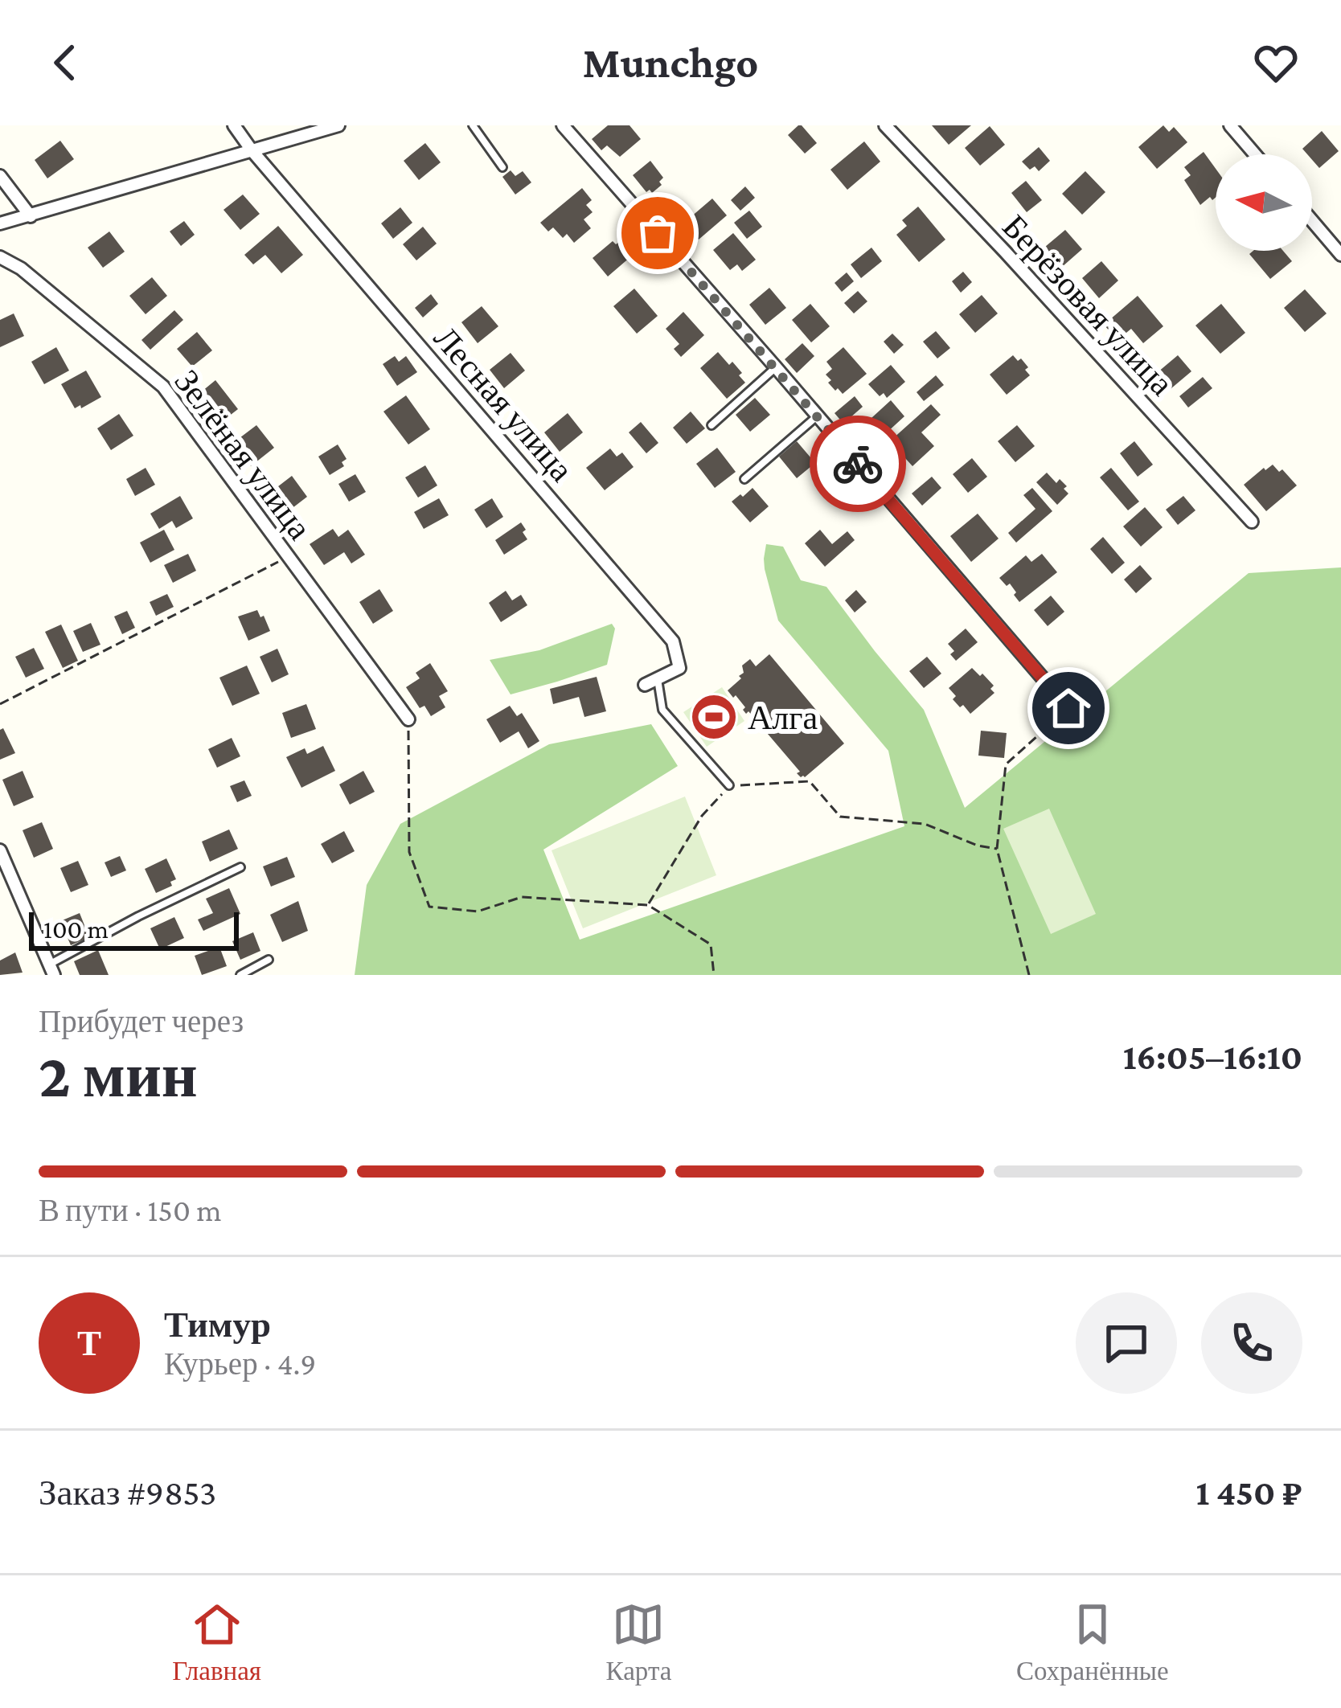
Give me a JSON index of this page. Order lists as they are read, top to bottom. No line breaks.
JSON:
{"streets":{"street":["Берёзовая улица","Лесная улица","Зелёная улица"]},"places":{"sports":["Алга"]},"scale_bar":"100 m","north":"left","page":{"header":"Munchgo","scale":"100 m","heading":["2 мин","Прибудет через","16:05–16:10"],"panel":["Тимур","Курьер · 4.9","Заказ #9853","1 450 ₽"],"bar":"В пути · 150 m","round":"Т","tabs":["Главная","Карта","Сохранённые"]}}
